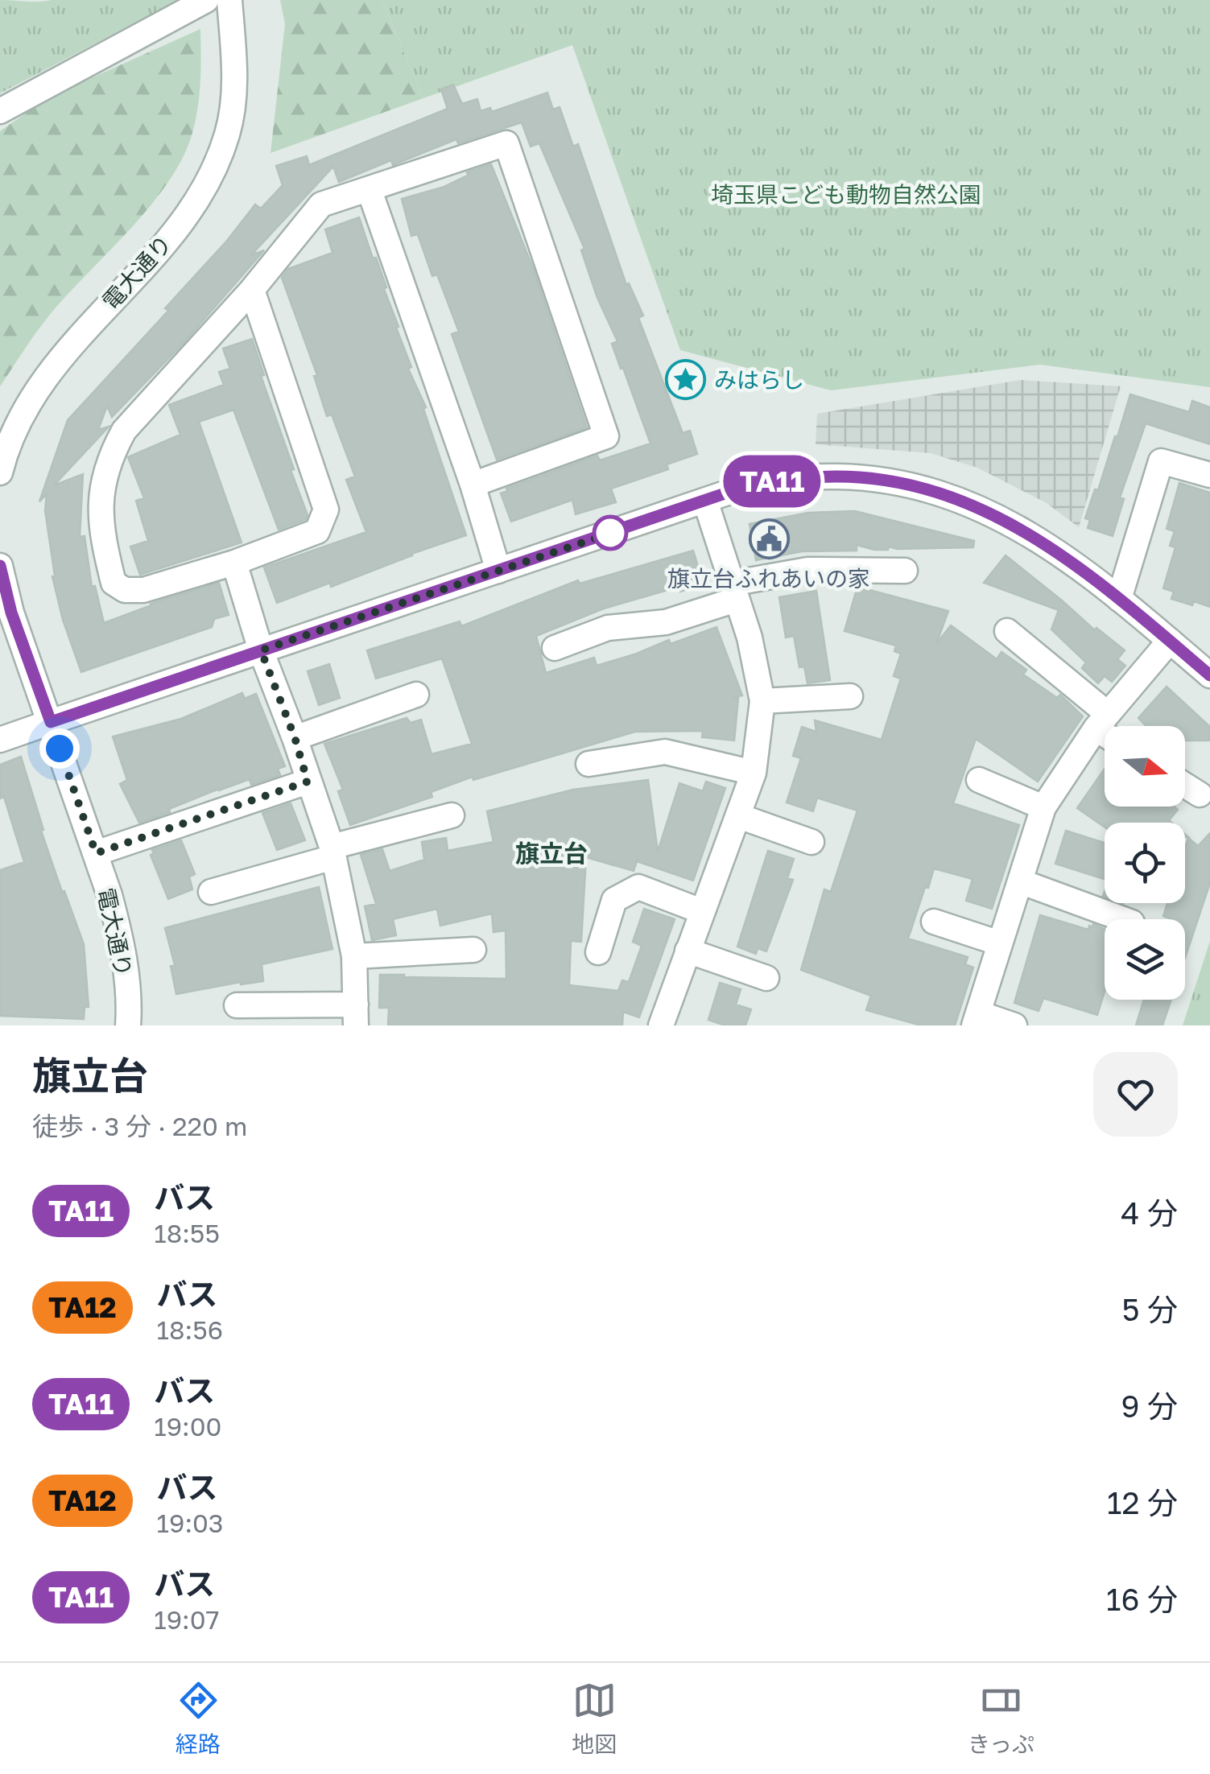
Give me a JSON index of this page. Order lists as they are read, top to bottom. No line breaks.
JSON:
{"streets":{"street":["電大通り"]},"districts":["旗立台"],"parks":["埼玉県こども動物自然公園"],"places":{"place":["みはらし"],"public building":["旗立台ふれあいの家"]},"lines":["bus line TA11"],"north":"right","page":{"on_map":"TA11","heading":["旗立台","徒歩 · 3 分 · 220 m"],"list":[{"mark":"TA11","name":"バス","note":"18:55","value":"4 分"},{"mark":"TA12","name":"バス","note":"18:56","value":"5 分"},{"mark":"TA11","name":"バス","note":"19:00","value":"9 分"},{"mark":"TA12","name":"バス","note":"19:03","value":"12 分"},{"mark":"TA11","name":"バス","note":"19:07","value":"16 分"}],"tabs":["経路","地図","きっぷ"]}}
